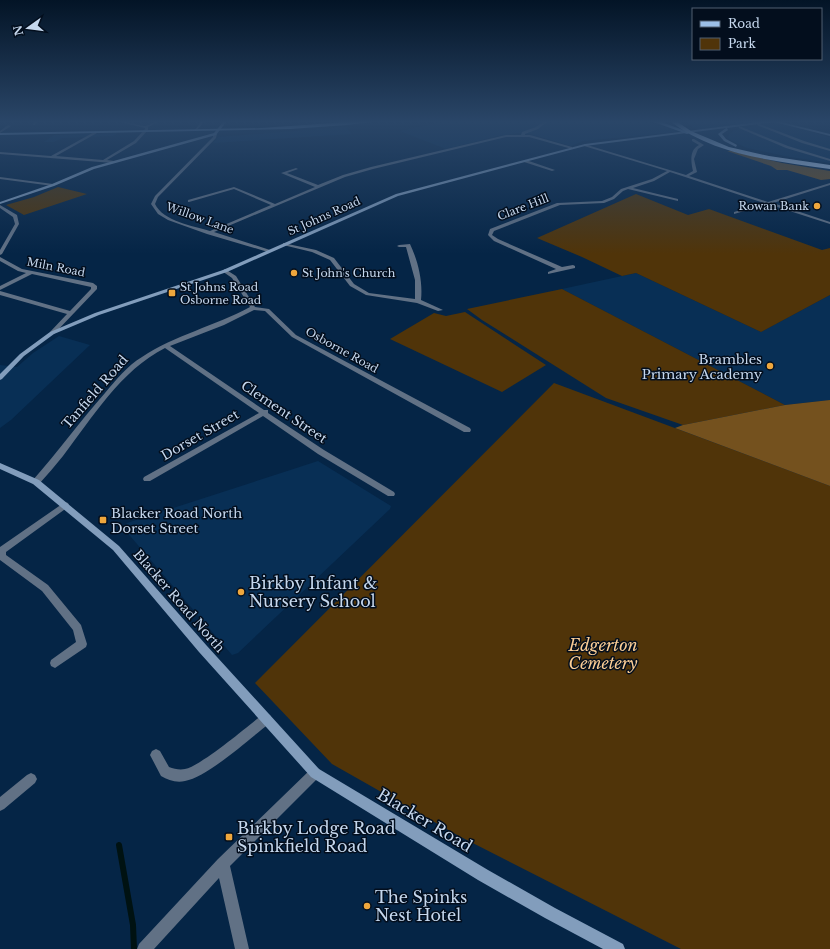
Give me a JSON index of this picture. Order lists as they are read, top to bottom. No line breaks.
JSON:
{"streets":{"street":["Clare Hill","St Johns Road","Willow Lane","Miln Road","Osborne Road","Tanfield Road","Clement Street","Dorset Street","Blacker Road North","Blacker Road"]},"crossings":[["St Johns Road","Willow Lane"],["St Johns Road","Miln Road"],["Osborne Road","Tanfield Road"],["Tanfield Road","Clement Street"],["Tanfield Road","Blacker Road North"],["Clement Street","Dorset Street"],["Blacker Road North","Blacker Road"]],"parks":["Edgerton Cemetery"],"places":{"other":["Rowan Bank","St John's Church","Brambles Primary Academy","Birkby Infant & Nursery School","The Spinks Nest Hotel"],"transit":["St Johns Road Osborne Road","Blacker Road North Dorset Street","Birkby Lodge Road Spinkfield Road"]},"legend":["Road","Park"],"north":"left"}
